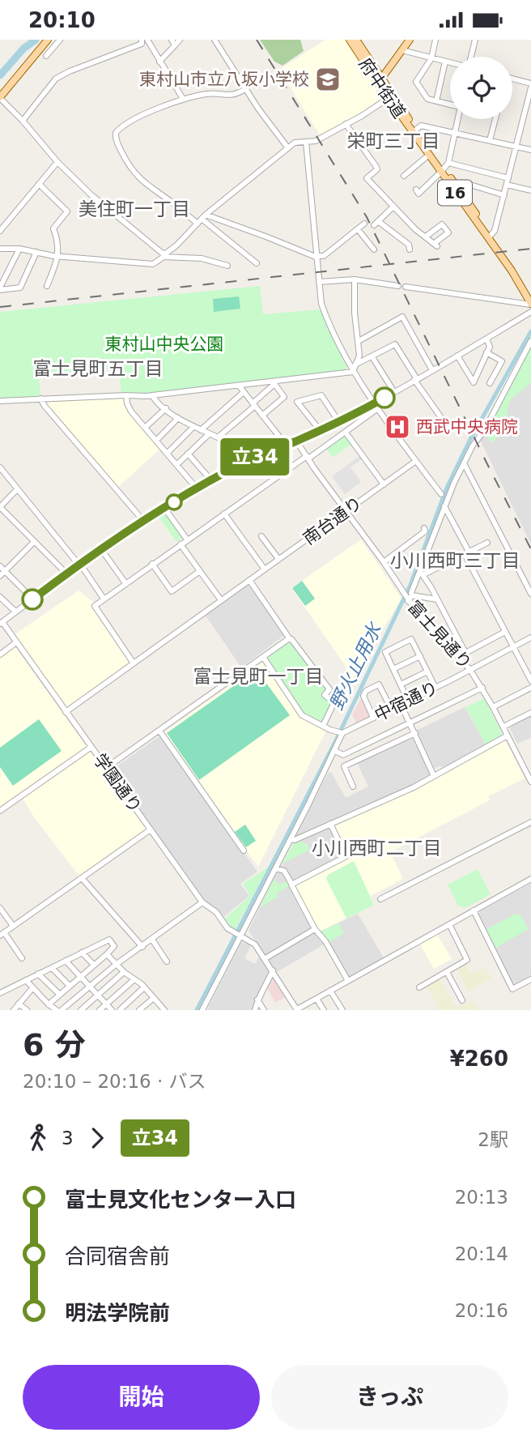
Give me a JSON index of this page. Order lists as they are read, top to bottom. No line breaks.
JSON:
{"streets":{"main road":["府中街道","16"],"street":["南台通り","富士見通り","中宿通り","学園通り"]},"crossings":[["南台通り","富士見通り"],["南台通り","学園通り"],["富士見通り","中宿通り"]],"districts":["栄町三丁目","美住町一丁目","富士見町五丁目","小川西町三丁目","富士見町一丁目","小川西町二丁目"],"water":["野火止用水"],"parks":["東村山中央公園"],"places":{"school or university":["東村山市立八坂小学校"],"hospital":["西武中央病院"]},"lines":["bus line 立34"],"page":{"status":"20:10","on_map":"立34","heading":["6 分","20:10 – 20:16 · バス","¥260"],"legs":["3","立34","2駅"],"list":[{"name":"富士見文化センター入口","value":"20:13"},{"name":"合同宿舎前","value":"20:14"},{"name":"明法学院前","value":"20:16"}],"buttons":["開始","きっぷ"]}}
